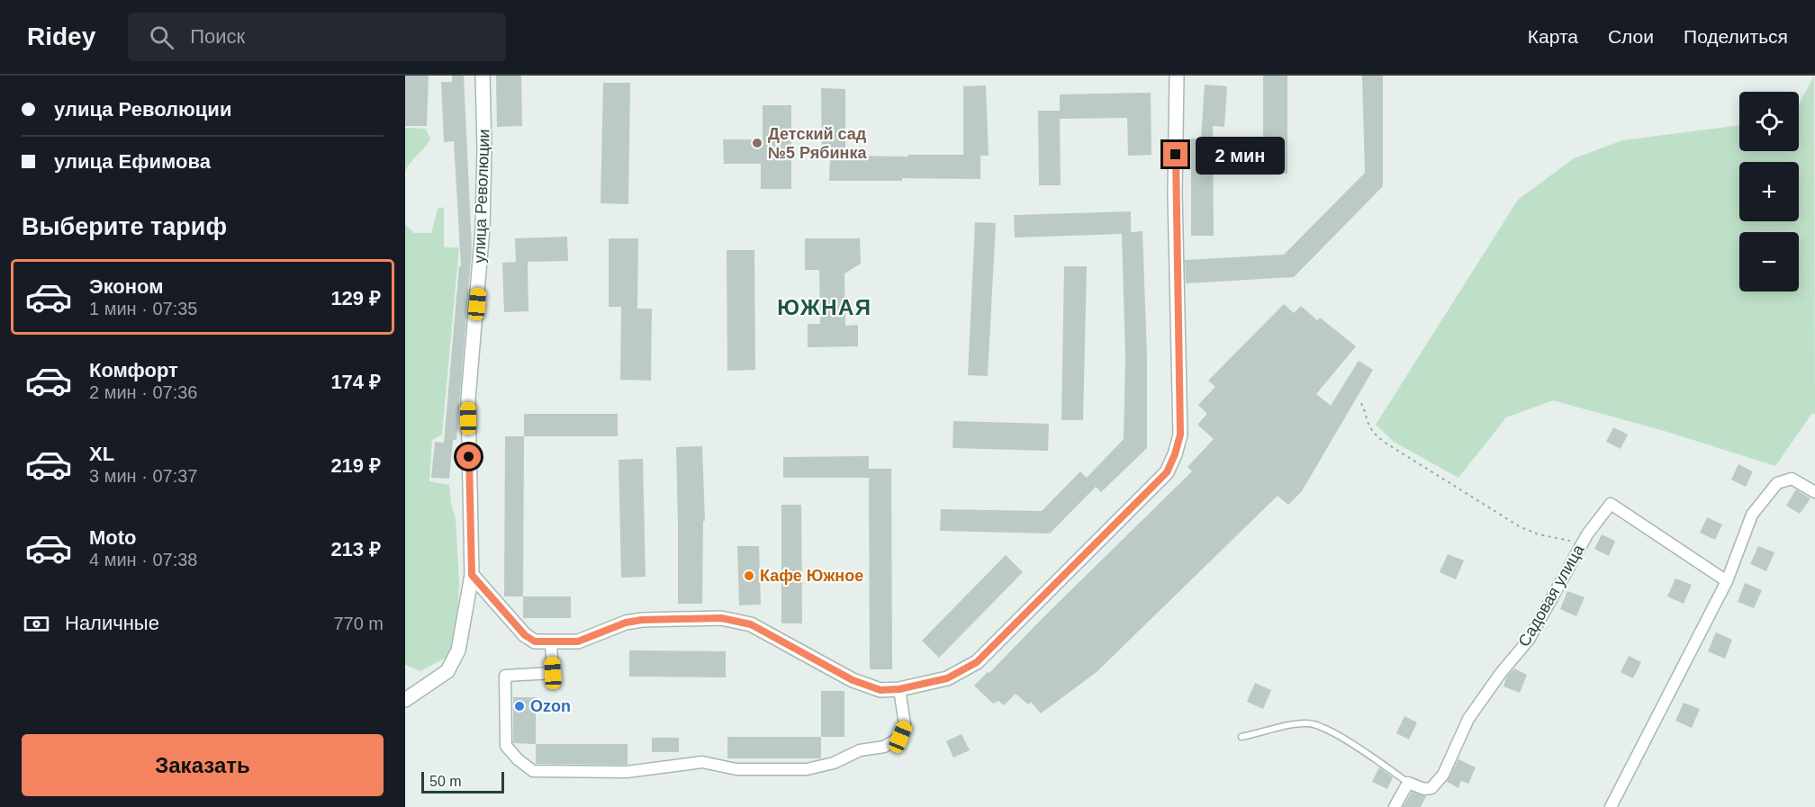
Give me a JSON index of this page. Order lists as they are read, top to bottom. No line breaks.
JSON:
{"streets":{"street":["улица Революции","Садовая улица"]},"districts":["ЮЖНАЯ"],"places":["Детский сад №5 Рябинка","Кафе Южное","Ozon"],"scale_bar":"50 m","page":{"header":"Ridey","search":"Поиск","nav":["Карта","Слои","Поделиться"],"banner":["улица Революции","улица Ефимова"],"map_buttons":["+","−"],"bubble":"2 мин","heading":"Выберите тариф","list":[{"name":"Эконом","note":"1 мин · 07:35","value":"129 ₽"},{"name":"Комфорт","note":"2 мин · 07:36","value":"174 ₽"},{"name":"XL","note":"3 мин · 07:37","value":"219 ₽"},{"name":"Moto","note":"4 мин · 07:38","value":"213 ₽"}],"pay":["Наличные","770 m"],"buttons":"Заказать","scale":"50 m"}}
